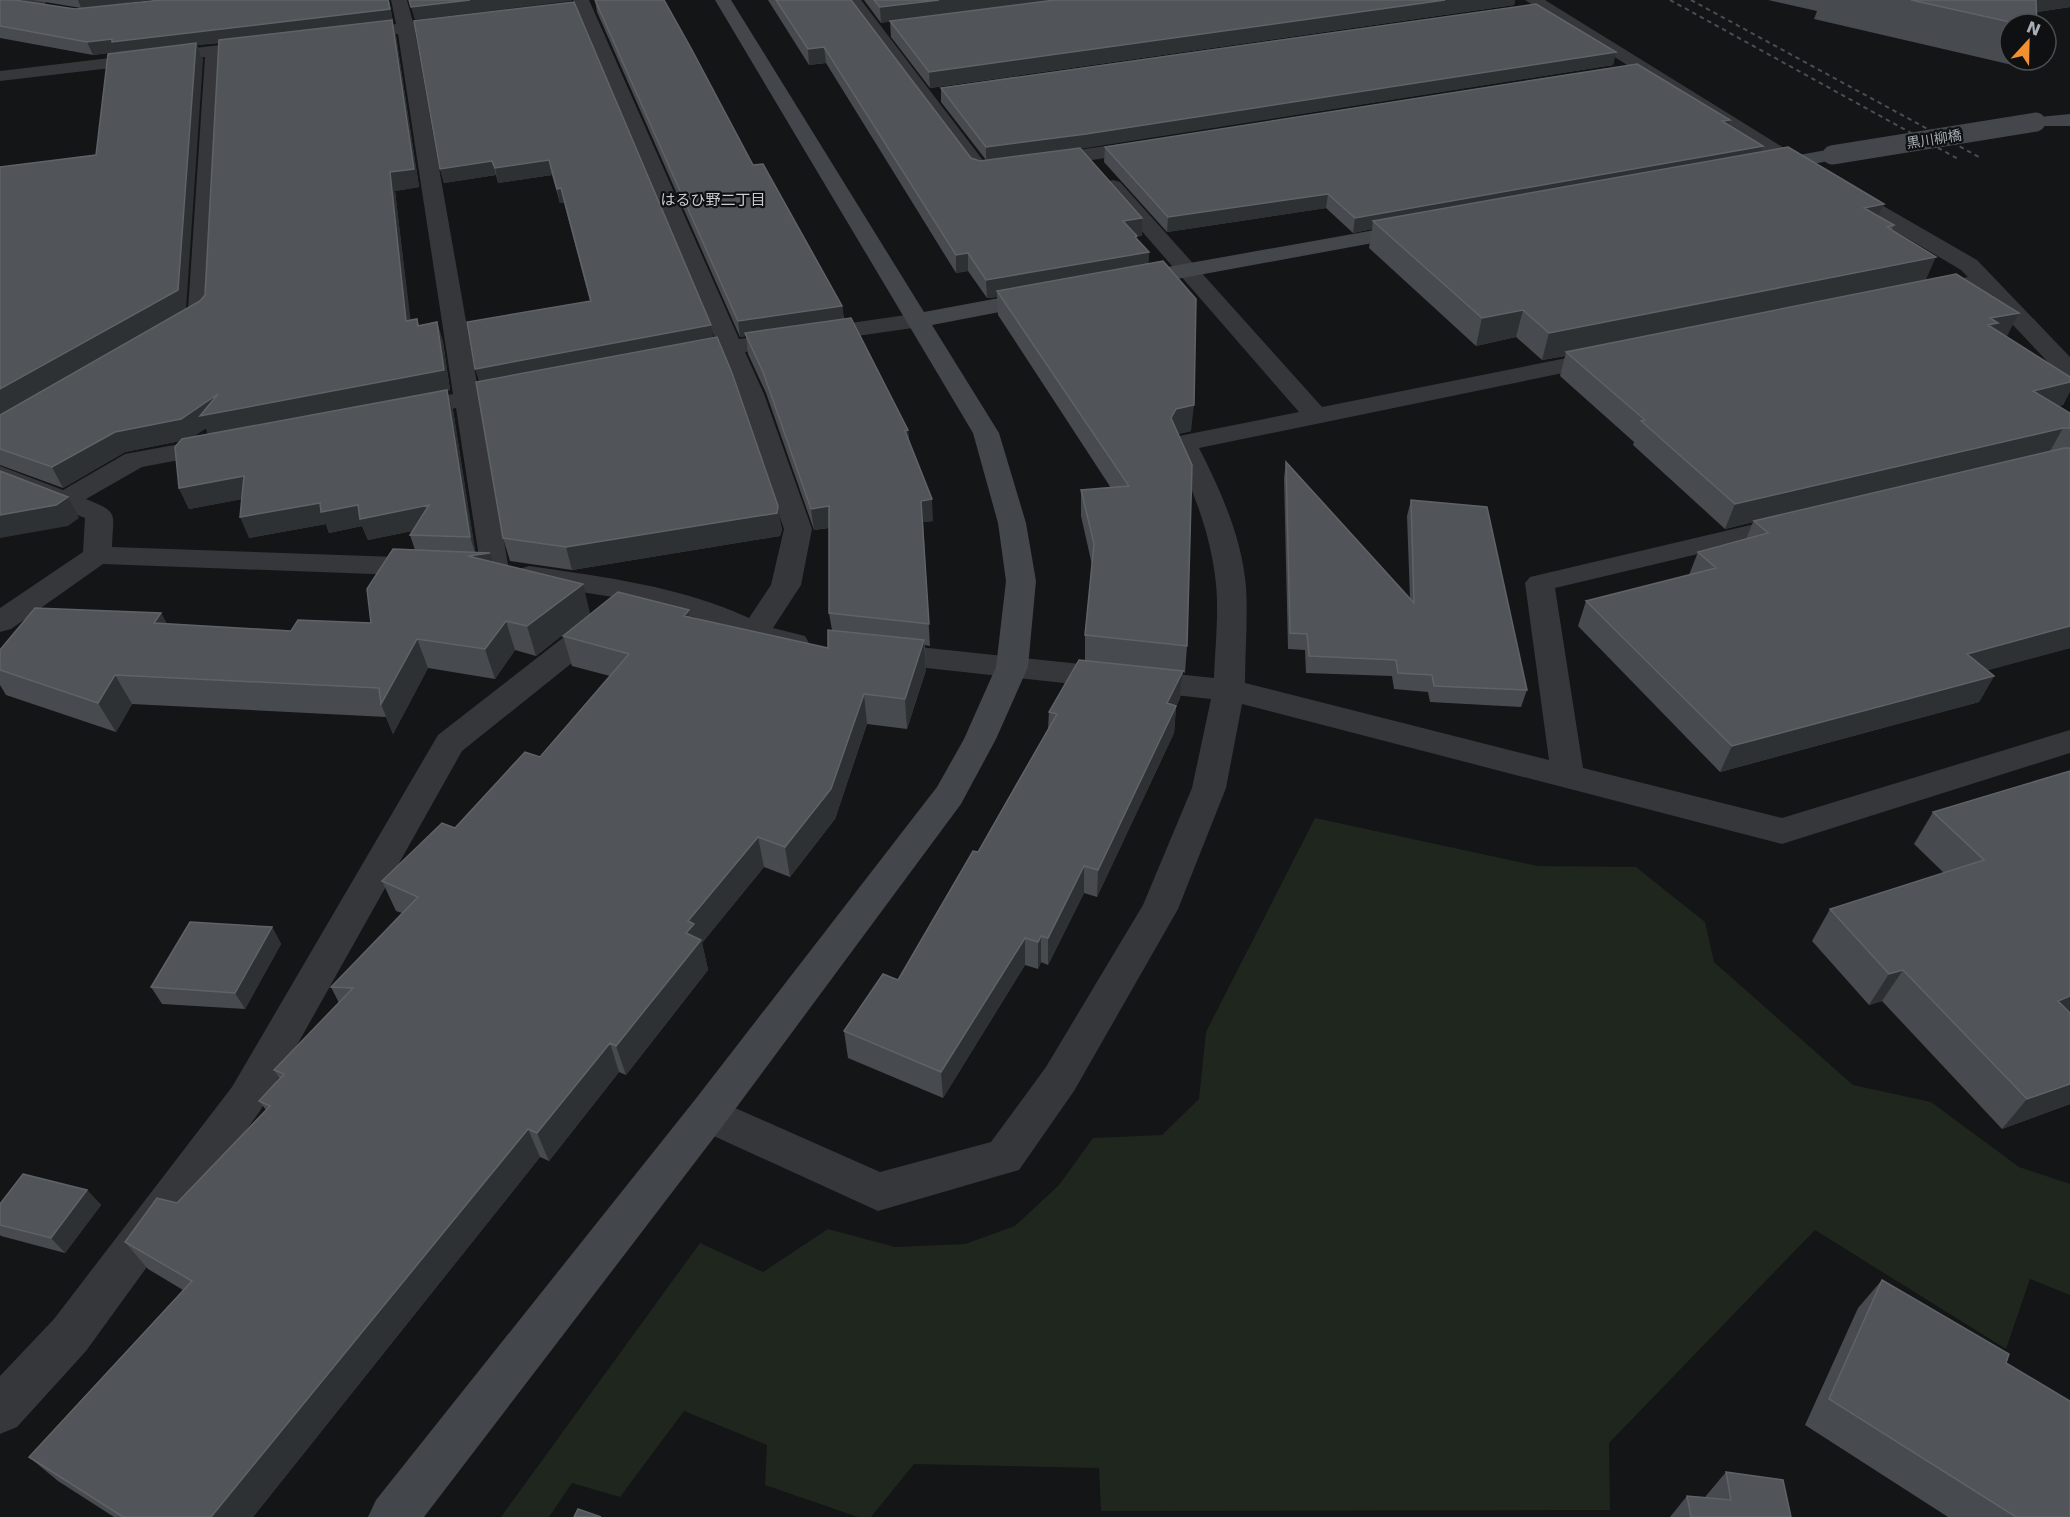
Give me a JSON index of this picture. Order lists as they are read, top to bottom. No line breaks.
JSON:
{"streets":{"street":["黒川柳橋"]},"districts":["はるひ野二丁目"],"north":"top"}
